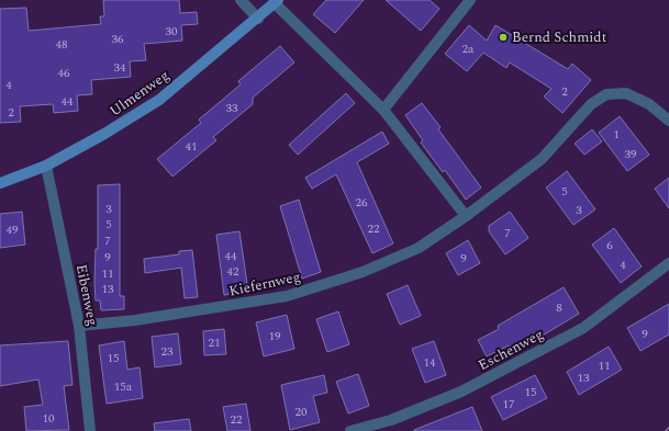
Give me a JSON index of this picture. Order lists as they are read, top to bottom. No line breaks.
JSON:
{"streets":{"street":["Ulmenweg","Kiefernweg","Eibenweg","Eschenweg"]},"crossings":[["Ulmenweg","Eibenweg"],["Kiefernweg","Eibenweg"]],"places":["Bernd Schmidt"],"house_numbers":["30","36","48","2a","34","46","4","2","44","33","2","1","41","39","5","26","3","3","5","22","49","7","7","6","44","9","9","4","42","11","13","8","9","19","21","23","15","14","11","13","15a","15","17","20","10","22"]}
